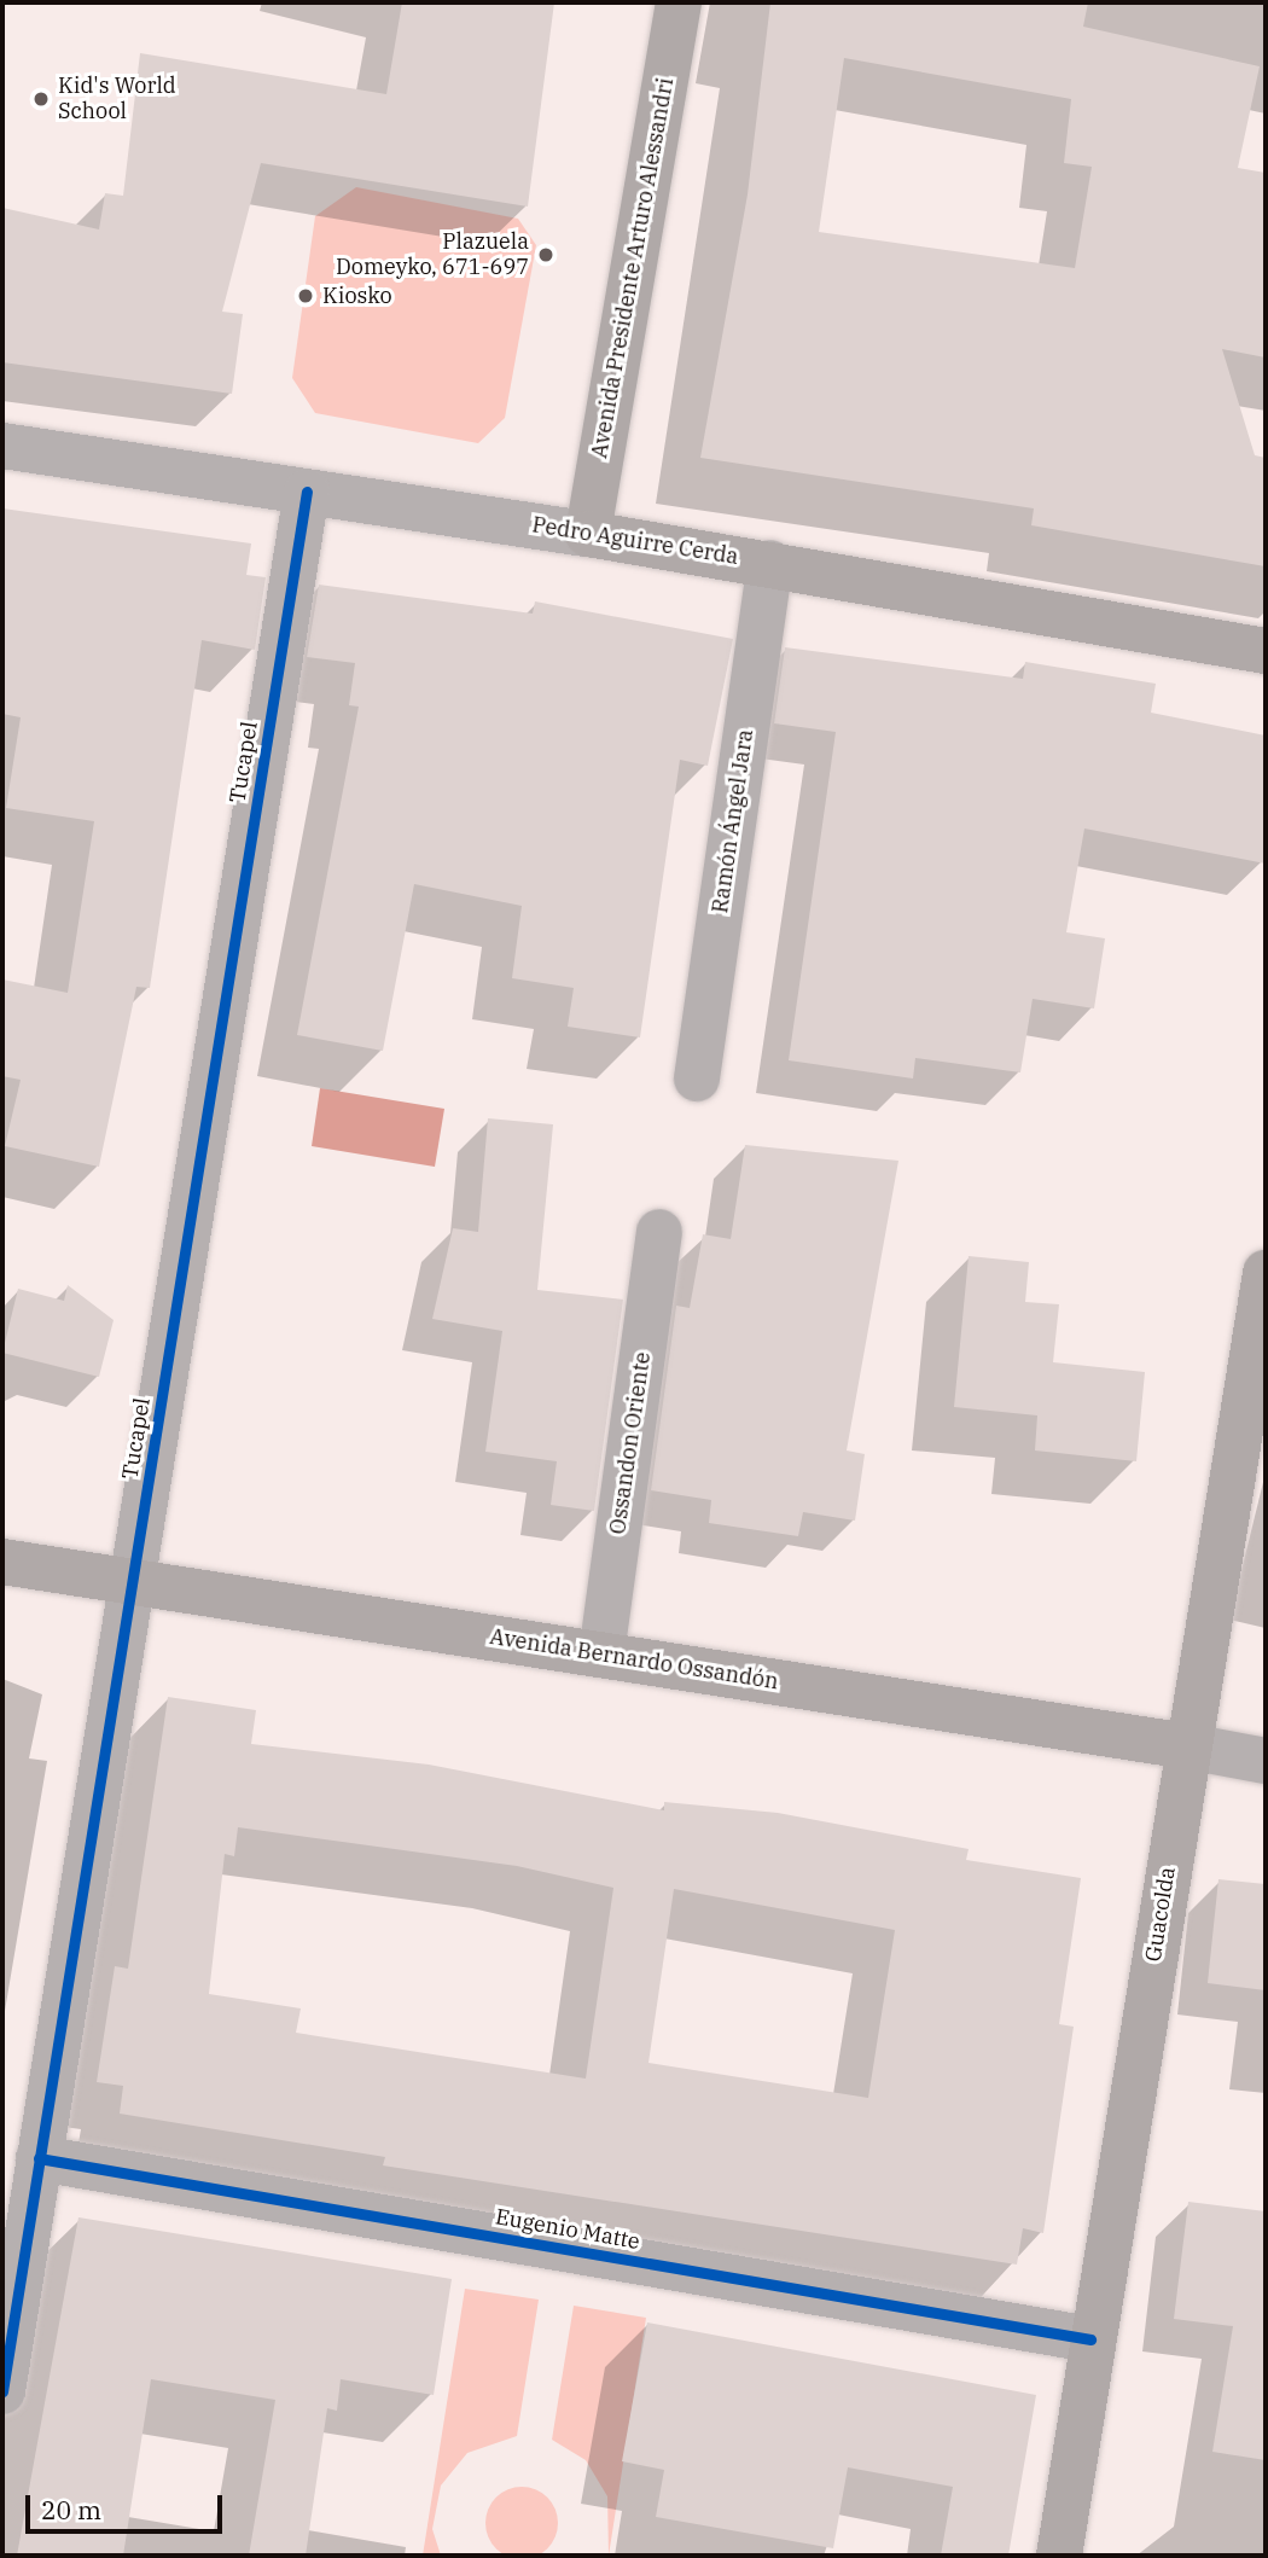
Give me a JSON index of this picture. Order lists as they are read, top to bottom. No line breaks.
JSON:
{"streets":{"main road":["Avenida Presidente Arturo Alessandri","Pedro Aguirre Cerda","Avenida Bernardo Ossandón","Guacolda"],"street":["Tucapel","Ramón Ángel Jara","Ossandon Oriente","Eugenio Matte"]},"crossings":[["Avenida Presidente Arturo Alessandri","Pedro Aguirre Cerda"],["Pedro Aguirre Cerda","Tucapel"],["Pedro Aguirre Cerda","Ramón Ángel Jara"],["Tucapel","Avenida Bernardo Ossandón"],["Tucapel","Eugenio Matte"],["Ossandon Oriente","Avenida Bernardo Ossandón"],["Avenida Bernardo Ossandón","Guacolda"],["Guacolda","Eugenio Matte"]],"places":["Kid's World School","Plazuela Domeyko, 671-697","Kiosko"],"scale_bar":"20 m"}
